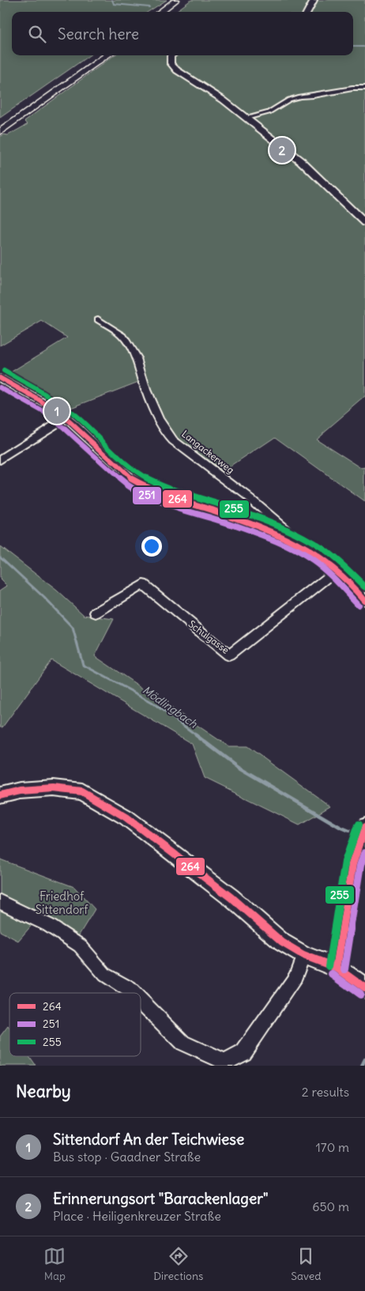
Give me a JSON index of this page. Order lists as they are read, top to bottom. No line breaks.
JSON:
{"streets":{"street":["Langackerweg","Schulgasse"]},"water":["Mödlingbach"],"parks":["Friedhof Sittendorf"],"lines":["transit line 255","transit line 264","transit line 251"],"legend":["264","251","255"],"page":{"search":"Search here","pins":["2","1"],"heading":["Nearby","2 results"],"list":[{"mark":"1","name":"Sittendorf An der Teichwiese","note":"Bus stop · Gaadner Straße","value":"170 m"},{"mark":"2","name":"Erinnerungsort \"Barackenlager\"","note":"Place · Heiligenkreuzer Straße","value":"650 m"}],"nav":["Map","Directions","Saved"]}}
